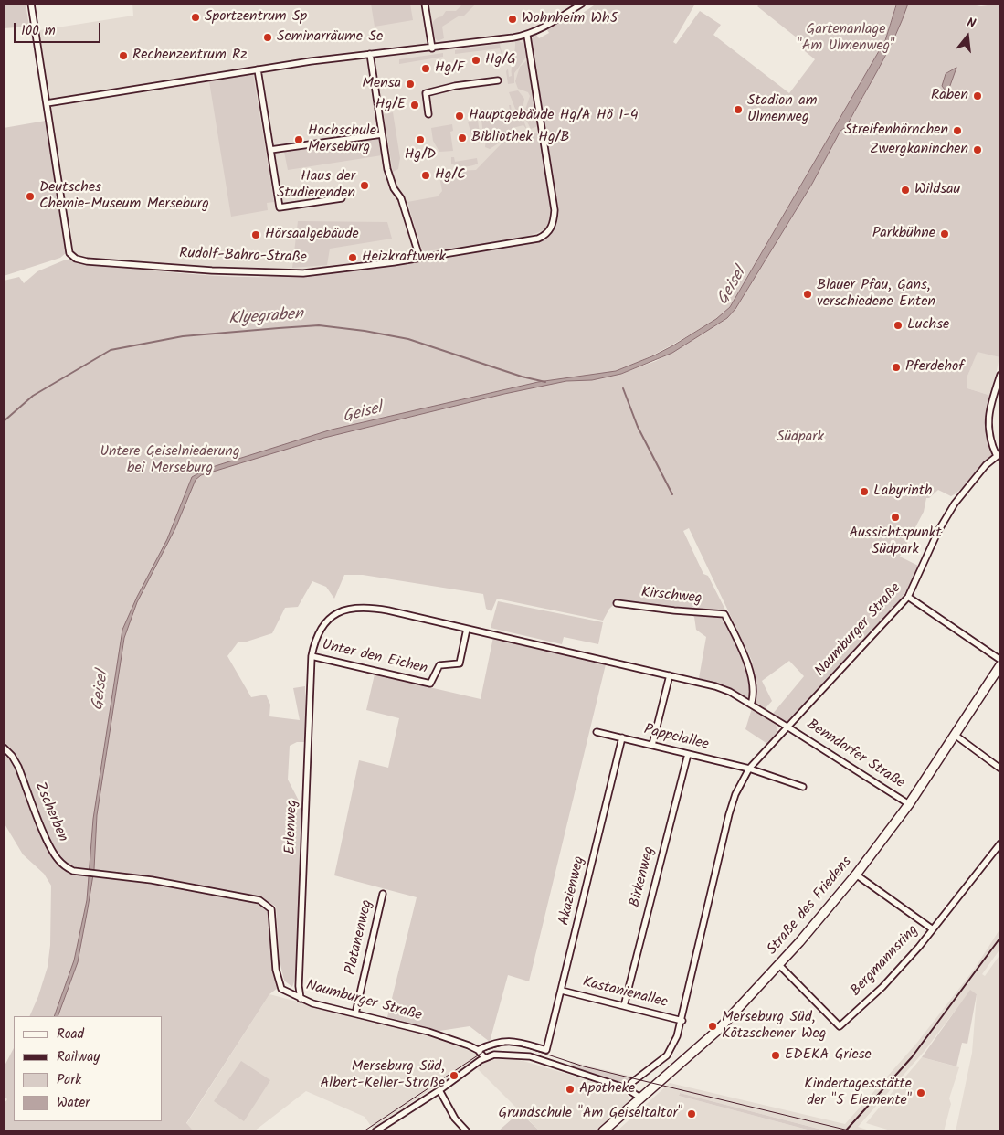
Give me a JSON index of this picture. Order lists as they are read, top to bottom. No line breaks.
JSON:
{"streets":{"street":["Rudolf-Bahro-Straße","Kirschweg","Naumburger Straße","Unter den Eichen","Pappelallee","Benndorfer Straße","Zscherben","Erlenweg","Birkenweg","Akazienweg","Straße des Friedens","Platanenweg","Bergmannsring","Kastanienallee"]},"crossings":[["Kirschweg","Unter den Eichen"],["Naumburger Straße","Unter den Eichen"],["Naumburger Straße","Pappelallee"],["Naumburger Straße","Benndorfer Straße"],["Naumburger Straße","Zscherben"],["Naumburger Straße","Erlenweg"],["Naumburger Straße","Akazienweg"],["Naumburger Straße","Platanenweg"],["Naumburger Straße","Kastanienallee"],["Unter den Eichen","Benndorfer Straße"],["Unter den Eichen","Erlenweg"],["Pappelallee","Birkenweg"],["Pappelallee","Akazienweg"],["Benndorfer Straße","Straße des Friedens"],["Birkenweg","Kastanienallee"],["Akazienweg","Kastanienallee"],["Straße des Friedens","Bergmannsring"]],"water":["Geisel","Klyegraben"],"parks":["Gartenanlage \"Am Ulmenweg\"","Südpark","Untere Geiselniederung bei Merseburg"],"places":["Sportzentrum Sp","Wohnheim Wh5","Seminarräume Se","Rechenzentrum Rz","Hg/G","Hg/F","Mensa","Raben","Hg/E","Stadion am Ulmenweg","Hauptgebäude Hg/A Hö 1-4","Streifenhörnchen","Bibliothek Hg/B","Hochschule Merseburg","Hg/D","Zwergkaninchen","Hg/C","Haus der Studierenden","Wildsau","Deutsches Chemie-Museum Merseburg","Parkbühne","Hörsaalgebäude","Heizkraftwerk","Blauer Pfau, Gans, verschiedene Enten","Luchse","Pferdehof","Labyrinth","Aussichtspunkt Südpark","Merseburg Süd, Kötzschener Weg","EDEKA Griese","Merseburg Süd, Albert-Keller-Straße","Apotheke","Kindertagesstätte der \"5 Elemente\"","Grundschule \"Am Geiseltaltor\""],"legend":["Road","Railway","Park","Water"],"scale_bar":"100 m","north":"top"}
